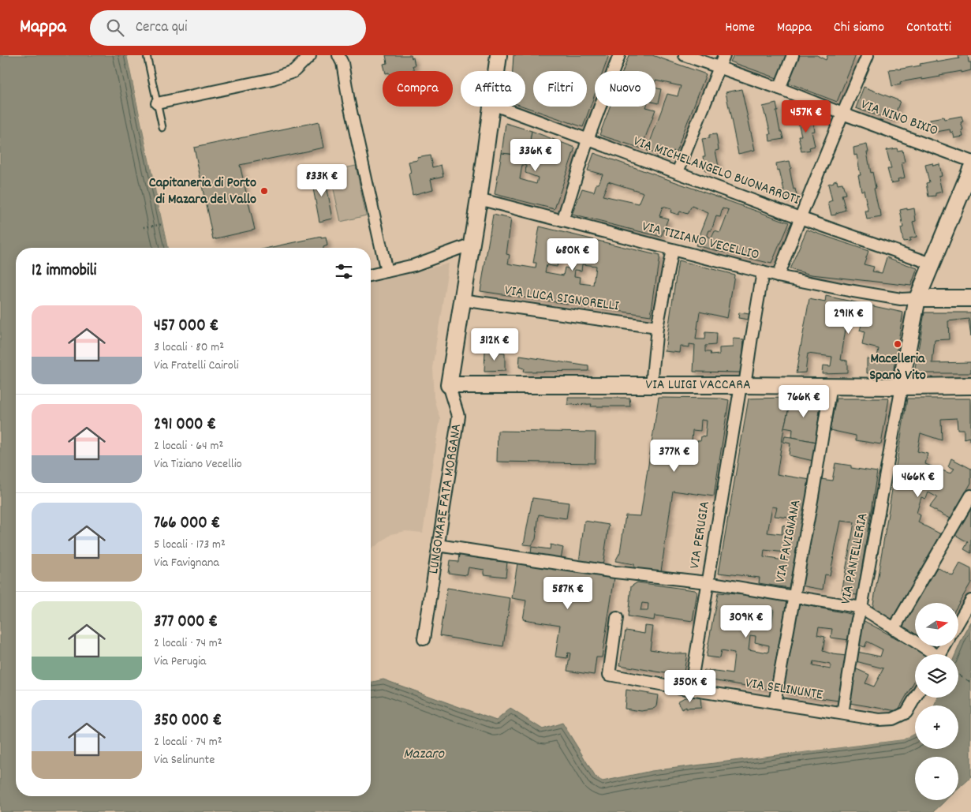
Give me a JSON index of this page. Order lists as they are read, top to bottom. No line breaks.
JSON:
{"streets":{"main road":["VIA LUIGI VACCARA","LUNGOMARE FATA MORGANA"],"street":["VIA NINO BIXIO","VIA MICHELANGELO BUONARROTI","VIA TIZIANO VECELLIO","VIA LUCA SIGNORELLI","VIA PERUGIA","VIA FAVIGNANA","VIA PANTELLERIA","VIA SELINUNTE"]},"crossings":[["VIA TIZIANO VECELLIO","LUNGOMARE FATA MORGANA"],["VIA TIZIANO VECELLIO","VIA PERUGIA"],["VIA LUCA SIGNORELLI","LUNGOMARE FATA MORGANA"],["VIA LUIGI VACCARA","LUNGOMARE FATA MORGANA"],["VIA LUIGI VACCARA","VIA PERUGIA"],["VIA LUIGI VACCARA","VIA FAVIGNANA"],["VIA LUIGI VACCARA","VIA PANTELLERIA"],["VIA PERUGIA","VIA SELINUNTE"],["VIA FAVIGNANA","VIA SELINUNTE"],["VIA PANTELLERIA","VIA SELINUNTE"]],"water":["Mazaro"],"places":["Capitaneria di Porto di Mazara del Vallo","Macelleria Spanò Vito"],"north":"right","page":{"header":"Mappa","search":"Cerca qui","nav":["Home","Mappa","Chi siamo","Contatti"],"chip":["Compra","Affitta","Filtri","Nuovo"],"price":["457K €","336K €","833K €","680K €","291K €","312K €","766K €","377K €","466K €","587K €","309K €","350K €"],"heading":"12 immobili","list":[{"name":"457 000 €","note":"3 locali · 80 m² · Via Fratelli Cairoli"},{"name":"291 000 €","note":"2 locali · 64 m² · Via Tiziano Vecellio"},{"name":"766 000 €","note":"5 locali · 173 m² · Via Favignana"},{"name":"377 000 €","note":"2 locali · 74 m² · Via Perugia"},{"name":"350 000 €","note":"2 locali · 74 m² · Via Selinunte"}],"map_buttons":["+","−"]}}
